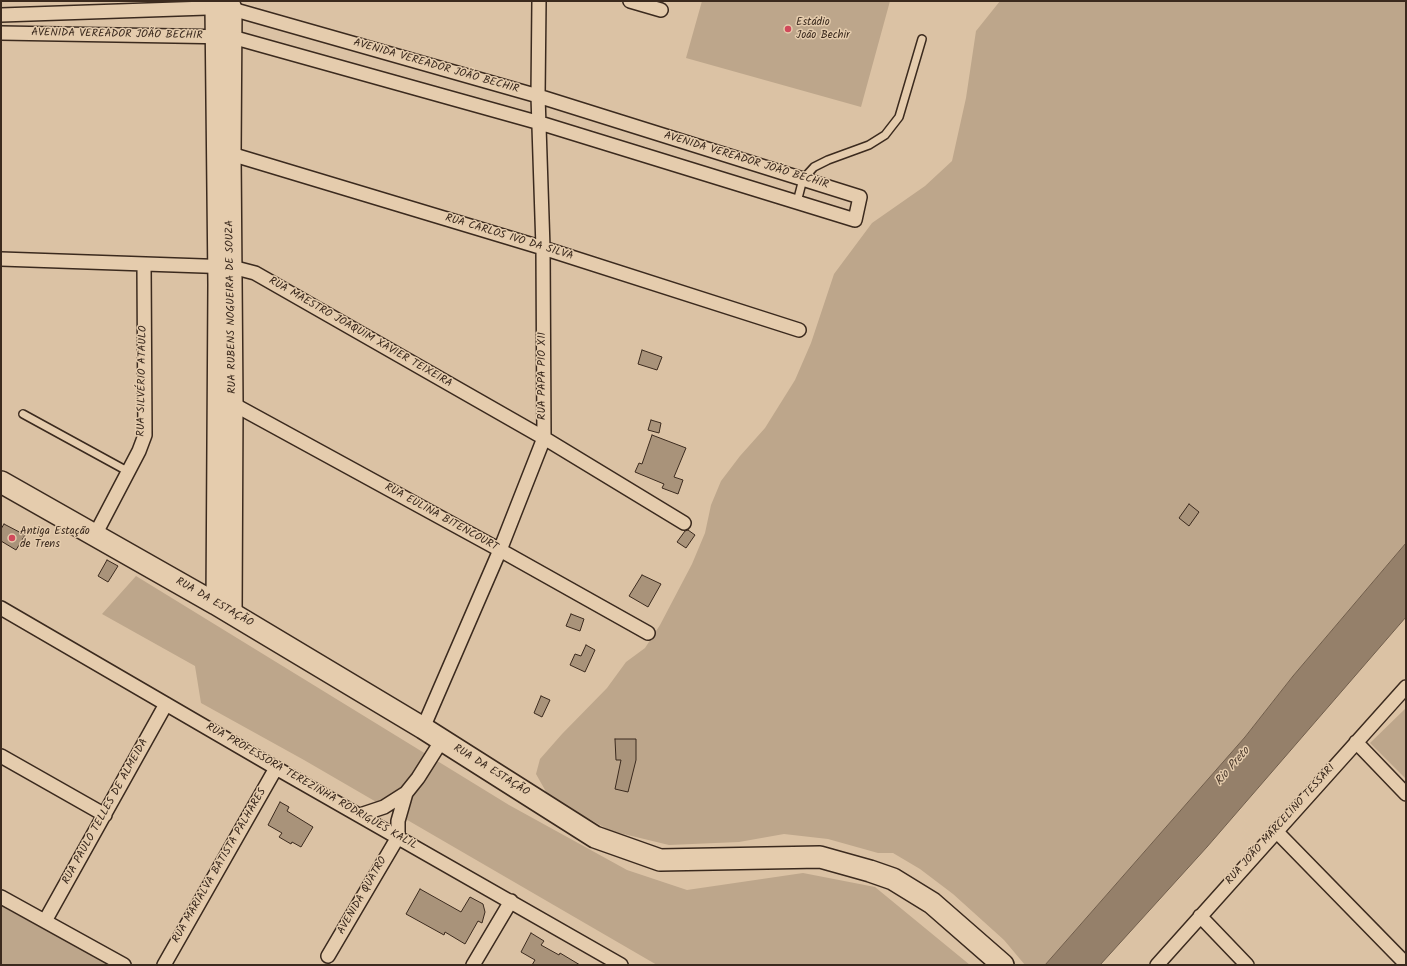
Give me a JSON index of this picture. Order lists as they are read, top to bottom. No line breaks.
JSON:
{"streets":{"main road":["RUA DA ESTAÇÃO"],"street":["AVENIDA VEREADOR JOÃO BECHIR","RUA CARLOS IVO DA SILVA","RUA RUBENS NOGUEIRA DE SOUZA","RUA MAESTRO JOAQUIM XAVIER TEIXEIRA","RUA PAPA PIO XII","RUA SILVÉRIO ATAULO","RUA EULINA BITENCOURT","RUA PROFESSORA TEREZINHA RODRIGUES KALIL","RUA PAULO TELLES DE ALMEIDA","RUA JOÃO MARCELINO TESSARI","RUA MARIALVA BATISTA PALHARES","AVENIDA QUATRO"]},"crossings":[["AVENIDA VEREADOR JOÃO BECHIR","RUA RUBENS NOGUEIRA DE SOUZA"],["AVENIDA VEREADOR JOÃO BECHIR","RUA PAPA PIO XII"],["RUA CARLOS IVO DA SILVA","RUA RUBENS NOGUEIRA DE SOUZA"],["RUA CARLOS IVO DA SILVA","RUA PAPA PIO XII"],["RUA RUBENS NOGUEIRA DE SOUZA","RUA MAESTRO JOAQUIM XAVIER TEIXEIRA"],["RUA RUBENS NOGUEIRA DE SOUZA","RUA EULINA BITENCOURT"],["RUA RUBENS NOGUEIRA DE SOUZA","RUA DA ESTAÇÃO"],["RUA MAESTRO JOAQUIM XAVIER TEIXEIRA","RUA PAPA PIO XII"],["RUA MAESTRO JOAQUIM XAVIER TEIXEIRA","RUA SILVÉRIO ATAULO"],["RUA PAPA PIO XII","RUA EULINA BITENCOURT"],["RUA PAPA PIO XII","RUA DA ESTAÇÃO"],["RUA SILVÉRIO ATAULO","RUA DA ESTAÇÃO"],["RUA PROFESSORA TEREZINHA RODRIGUES KALIL","RUA PAULO TELLES DE ALMEIDA"],["RUA PROFESSORA TEREZINHA RODRIGUES KALIL","RUA MARIALVA BATISTA PALHARES"],["RUA PROFESSORA TEREZINHA RODRIGUES KALIL","AVENIDA QUATRO"]],"water":["Rio Preto"],"places":["Estádio João Bechir","Antiga Estação de Trens"]}
